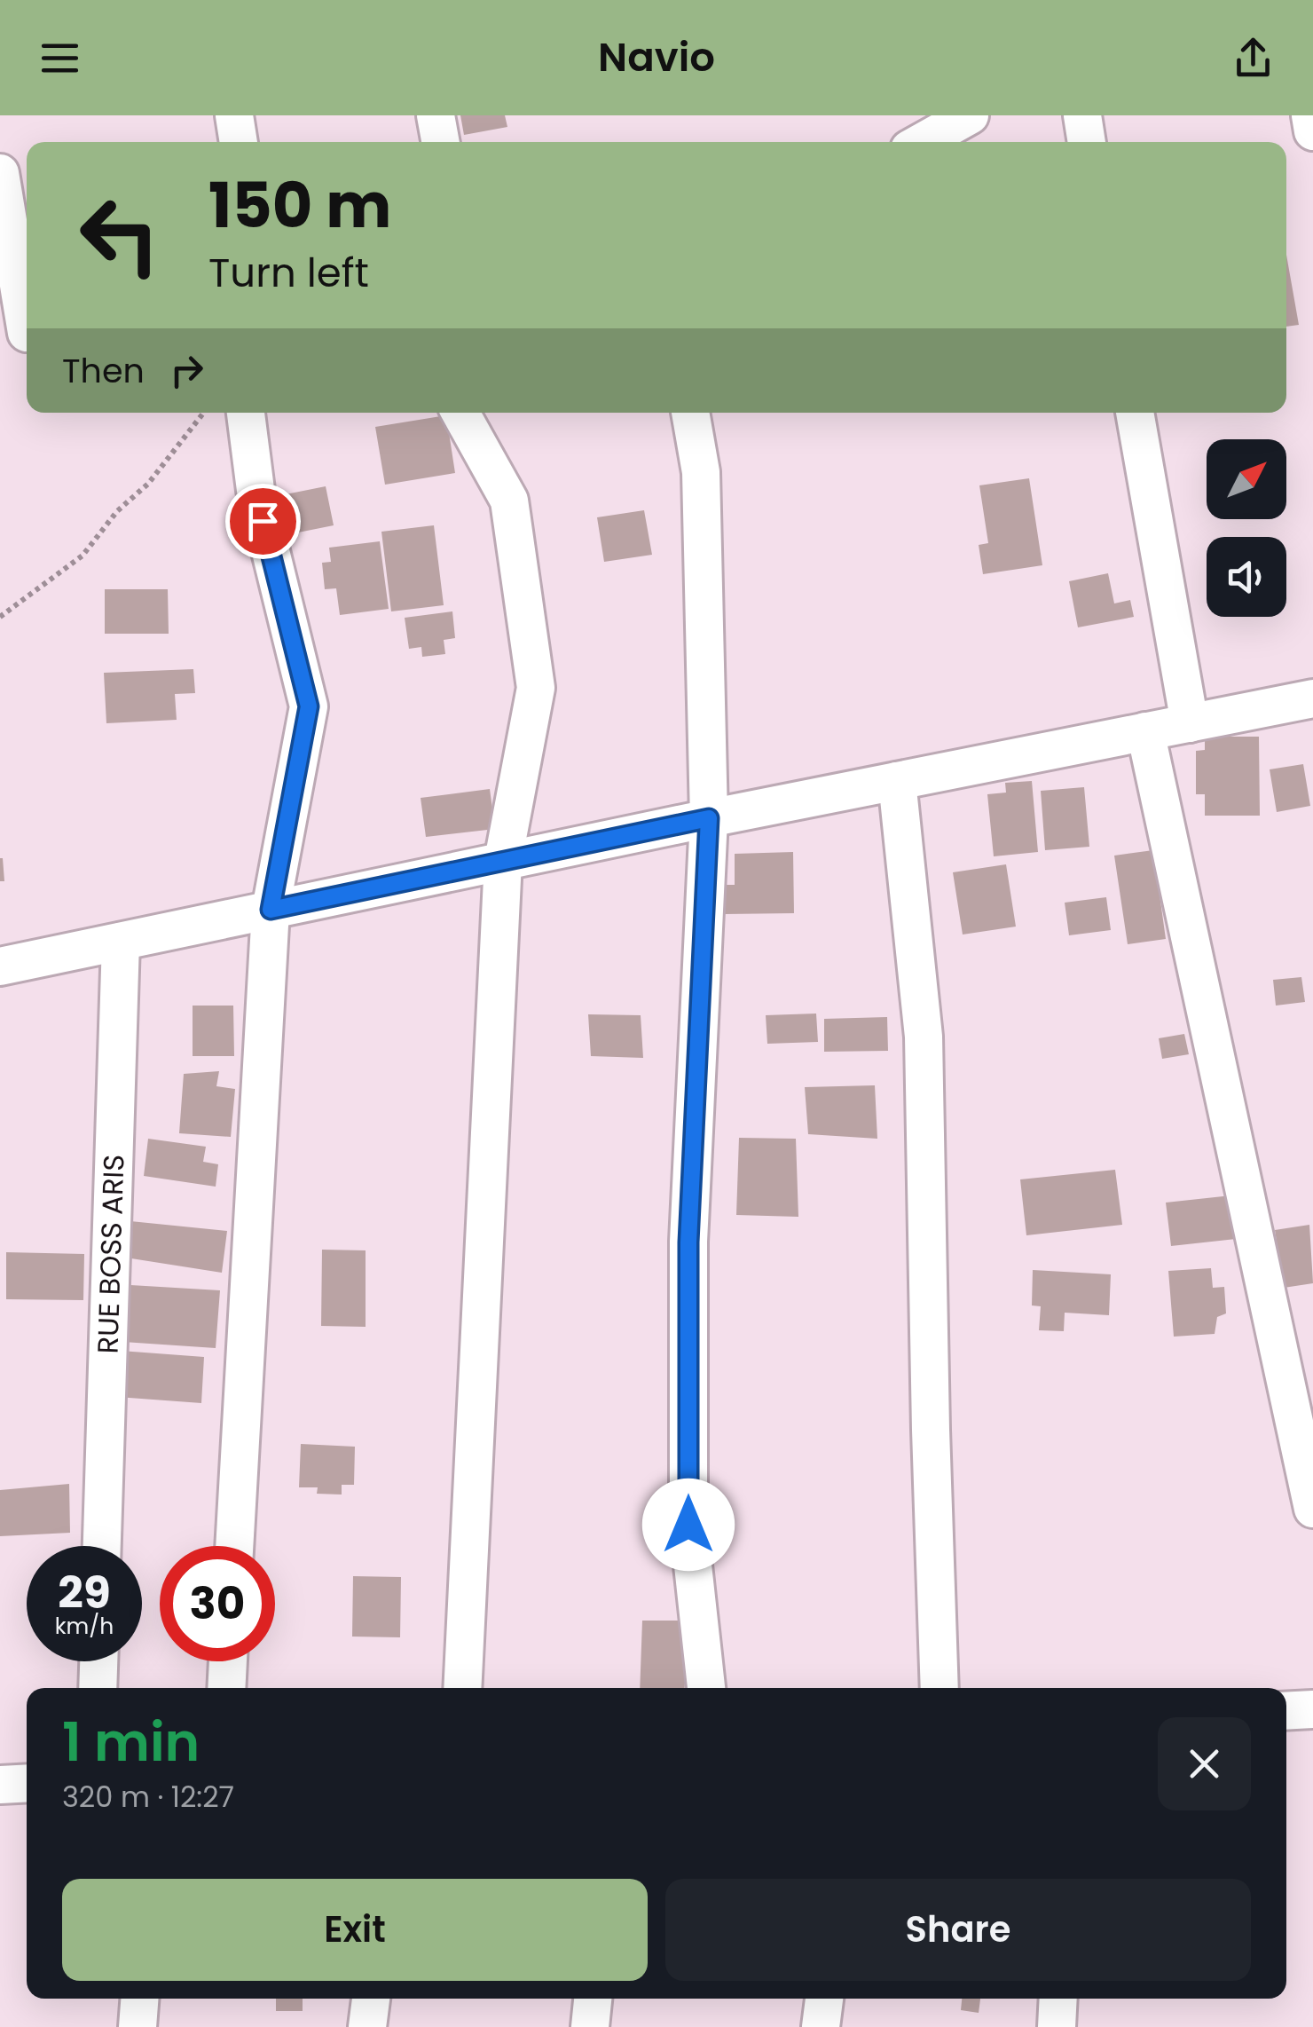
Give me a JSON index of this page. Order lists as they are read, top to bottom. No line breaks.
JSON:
{"streets":{"street":["RUE BOSS ARIS"]},"north":"top right","page":{"header":"Navio","turn":["150 m","Turn left"],"then":"Then","speed":"29 km/h","limit":"30","heading":["1 min","320 m · 12:27"],"buttons":["Exit","Share"]}}
